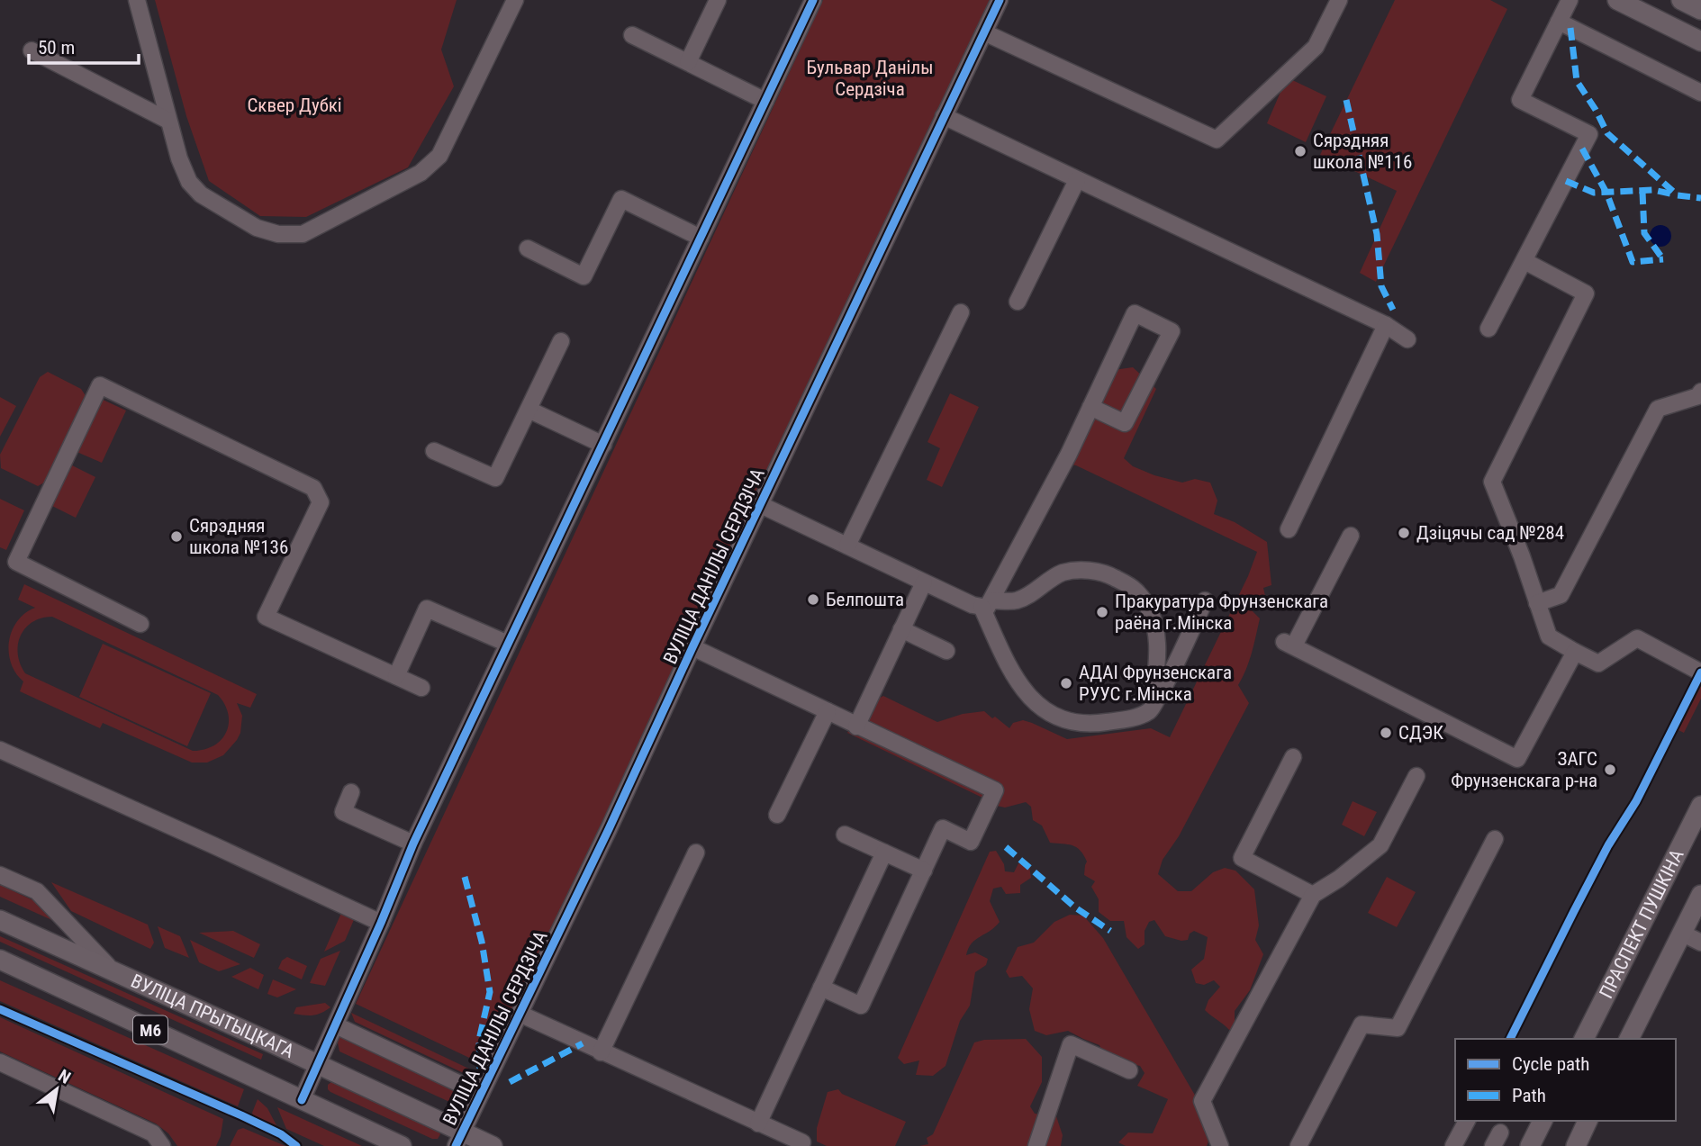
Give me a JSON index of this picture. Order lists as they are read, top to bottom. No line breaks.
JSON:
{"streets":{"main road":["ПРАСПЕКТ ПУШКІНА","ВУЛІЦА ПРЫТЫЦКАГА","М6"],"street":["ВУЛІЦА ДАНІЛЫ СЕРДЗІЧА"]},"crossings":[["ВУЛІЦА ДАНІЛЫ СЕРДЗІЧА","ВУЛІЦА ПРЫТЫЦКАГА"]],"parks":["Бульвар Данілы Сердзіча","Сквер Дубкі"],"places":["Сярэдняя школа №116","Дзіцячы сад №284","Сярэдняя школа №136","Белпошта","Пракуратура Фрунзенскага раёна г.Мінска","АДАІ Фрунзенскага РУУС г.Мінска","СДЭК","ЗАГС Фрунзенскага р-на"],"legend":["Cycle path","Path"],"scale_bar":"50 m","north":"top right"}
